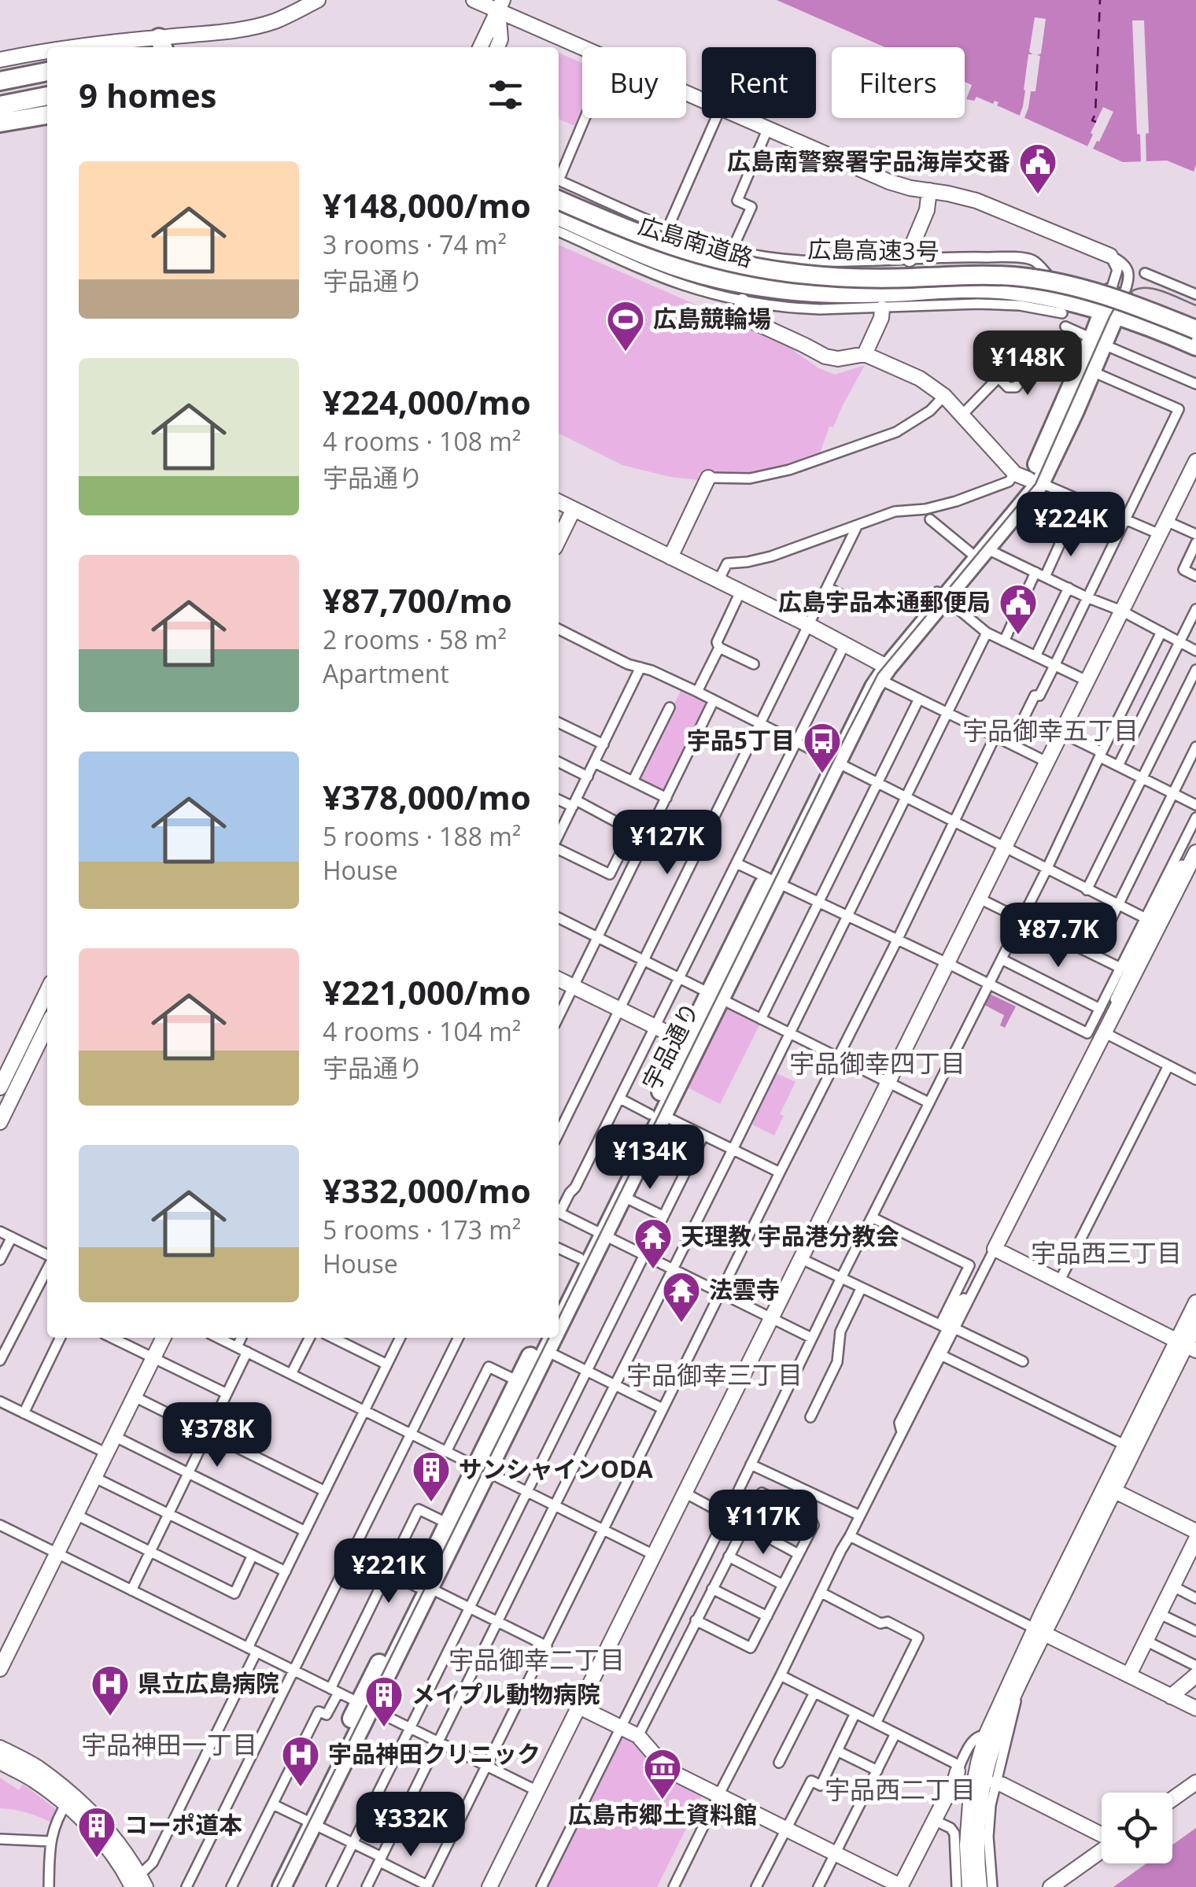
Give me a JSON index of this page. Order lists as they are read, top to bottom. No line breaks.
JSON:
{"streets":{"highway":["広島南道路","広島高速3号","宇品通り"]},"crossings":[["広島南道路","広島高速3号"],["広島南道路","宇品通り"]],"districts":["宇品御幸五丁目","宇品御幸四丁目","宇品西三丁目","宇品御幸三丁目","宇品御幸二丁目","宇品神田一丁目","宇品西二丁目"],"places":{"public building":["広島南警察署宇品海岸交番","広島宇品本通郵便局"],"sports":["広島競輪場"],"bus stop":["宇品5丁目"],"temple":["天理教 宇品港分教会","法雲寺"],"building":["サンシャインODA","メイプル動物病院","コーポ道本"],"hospital":["県立広島病院","宇品神田クリニック"],"museum":["広島市郷土資料館"]},"page":{"chip":["Buy","Rent","Filters"],"heading":"9 homes","list":[{"name":"¥148,000/mo","note":"3 rooms · 74 m² · 宇品通り"},{"name":"¥224,000/mo","note":"4 rooms · 108 m² · 宇品通り"},{"name":"¥87,700/mo","note":"2 rooms · 58 m² · Apartment"},{"name":"¥378,000/mo","note":"5 rooms · 188 m² · House"},{"name":"¥221,000/mo","note":"4 rooms · 104 m² · 宇品通り"},{"name":"¥332,000/mo","note":"5 rooms · 173 m² · House"}],"price":["¥148K","¥224K","¥127K","¥87.7K","¥134K","¥378K","¥117K","¥221K","¥332K"]}}
